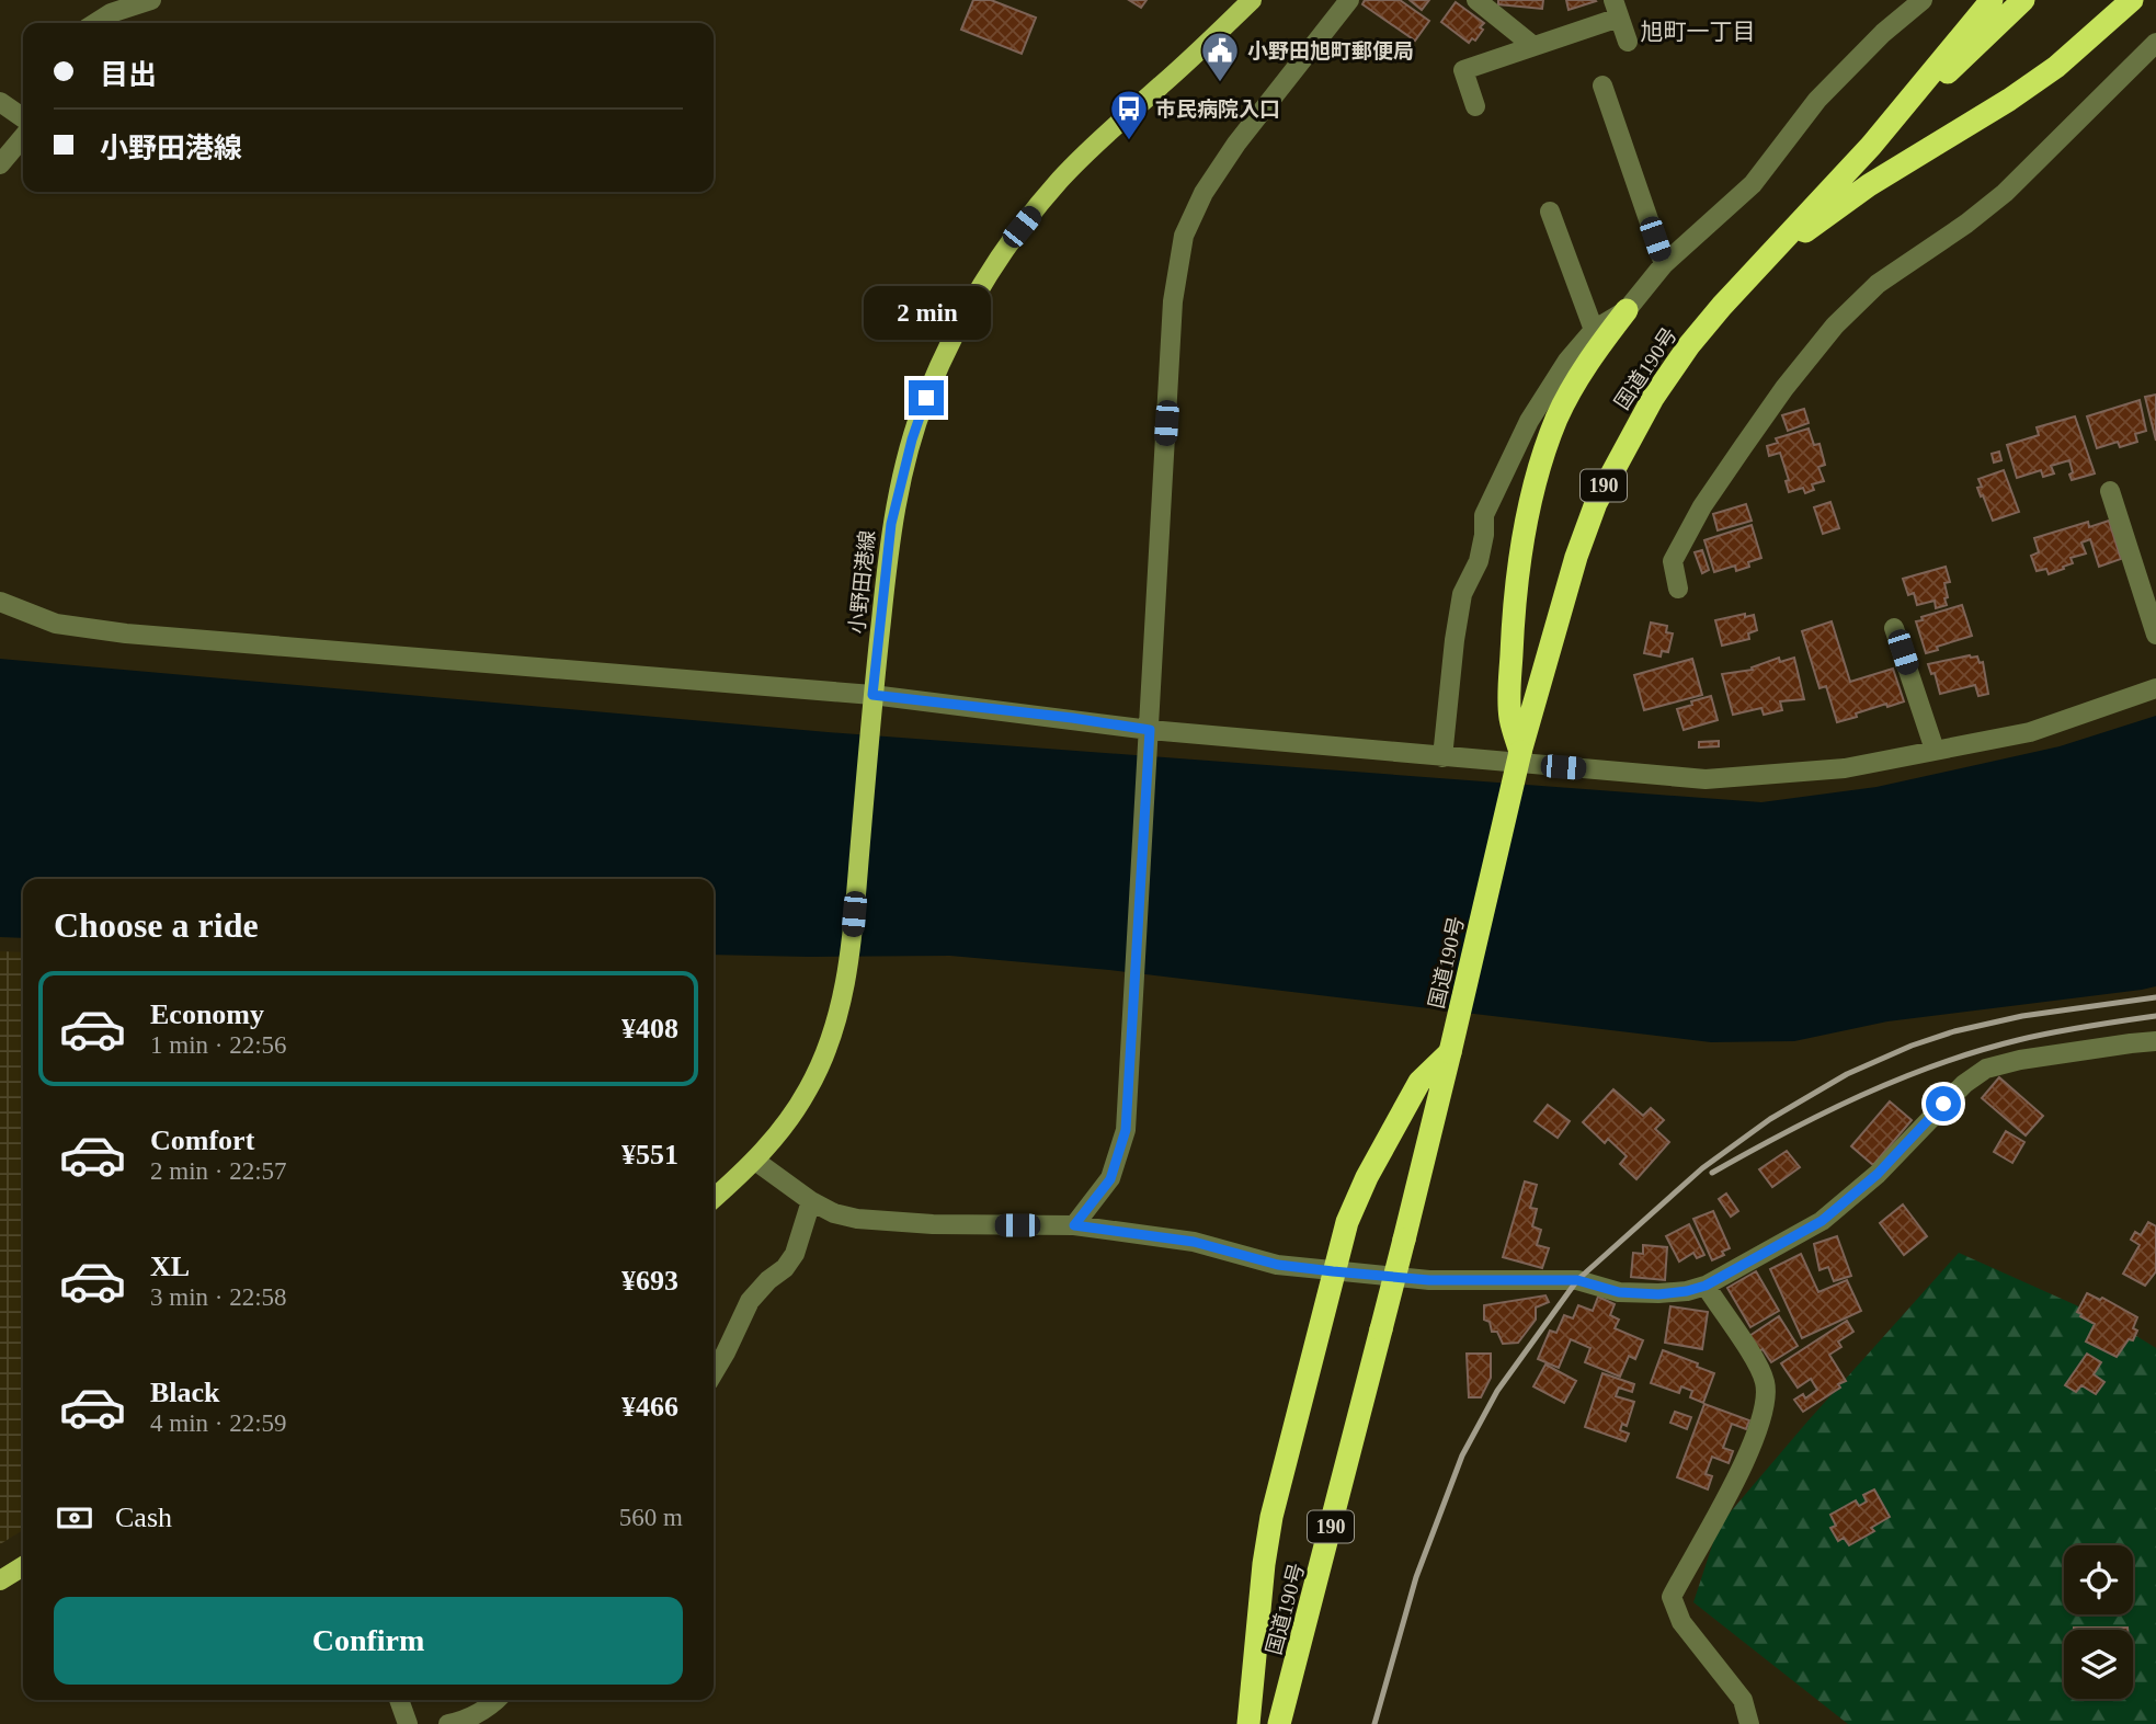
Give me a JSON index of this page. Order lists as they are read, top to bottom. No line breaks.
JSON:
{"streets":{"highway":["国道190号","190"],"main road":["小野田港線"]},"districts":["旭町一丁目"],"places":{"public building":["小野田旭町郵便局"],"bus stop":["市民病院入口"]},"page":{"banner":["目出","小野田港線"],"bubble":"2 min","heading":"Choose a ride","list":[{"name":"Economy","note":"1 min · 22:56","value":"¥408"},{"name":"Comfort","note":"2 min · 22:57","value":"¥551"},{"name":"XL","note":"3 min · 22:58","value":"¥693"},{"name":"Black","note":"4 min · 22:59","value":"¥466"}],"pay":["Cash","560 m"],"buttons":"Confirm"}}
